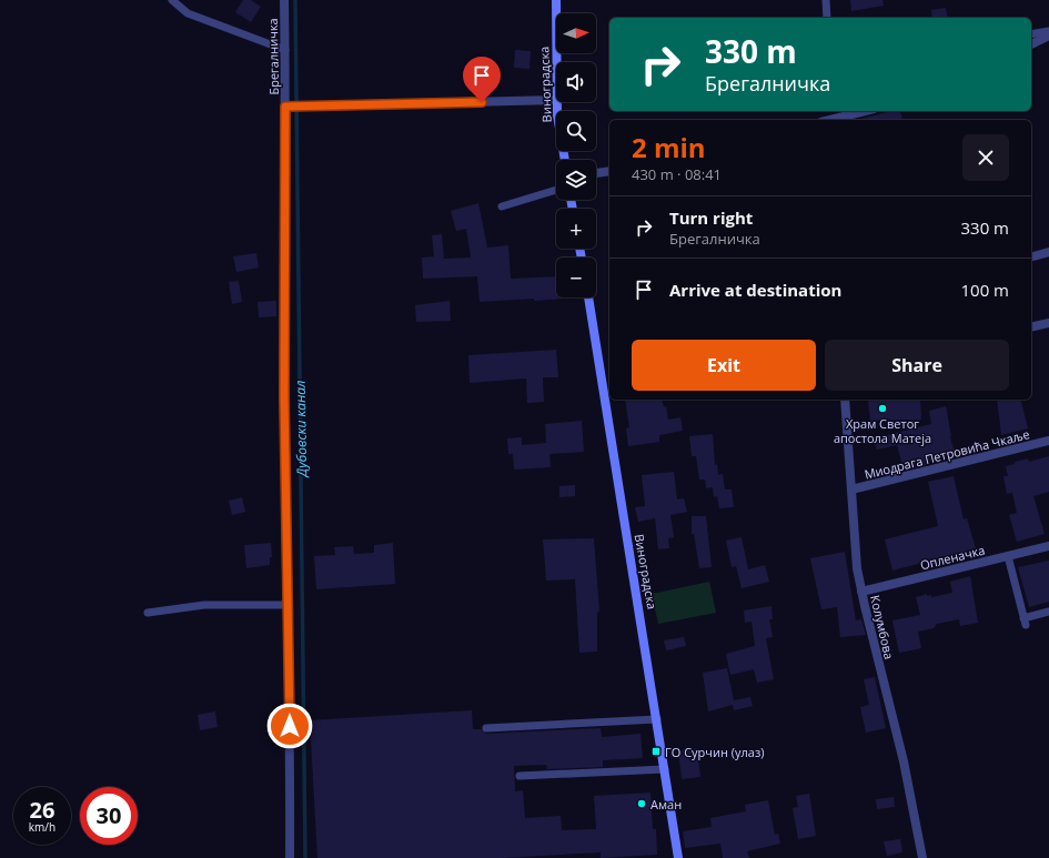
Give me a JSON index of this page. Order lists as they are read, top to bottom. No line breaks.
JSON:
{"streets":{"street":["Брегалничка","Виноградска","Миодрага Петровића Чкаље","Опленачка","Колумбова"]},"crossings":[["Миодрага Петровића Чкаље","Колумбова"],["Опленачка","Колумбова"]],"water":["Дубовски канал"],"places":{"other":["Храм Светог апостола Матеја","Аман"],"transit":["ГО Сурчин (улаз)"]},"north":"right","page":{"map_buttons":["+","−"],"turn":["330 m","Брегалничка"],"heading":["2 min","430 m · 08:41"],"list":[{"name":"Turn right","note":"Брегалничка","value":"330 m"},{"name":"Arrive at destination","value":"100 m"}],"buttons":["Exit","Share"],"speed":"26 km/h","limit":"30"}}
